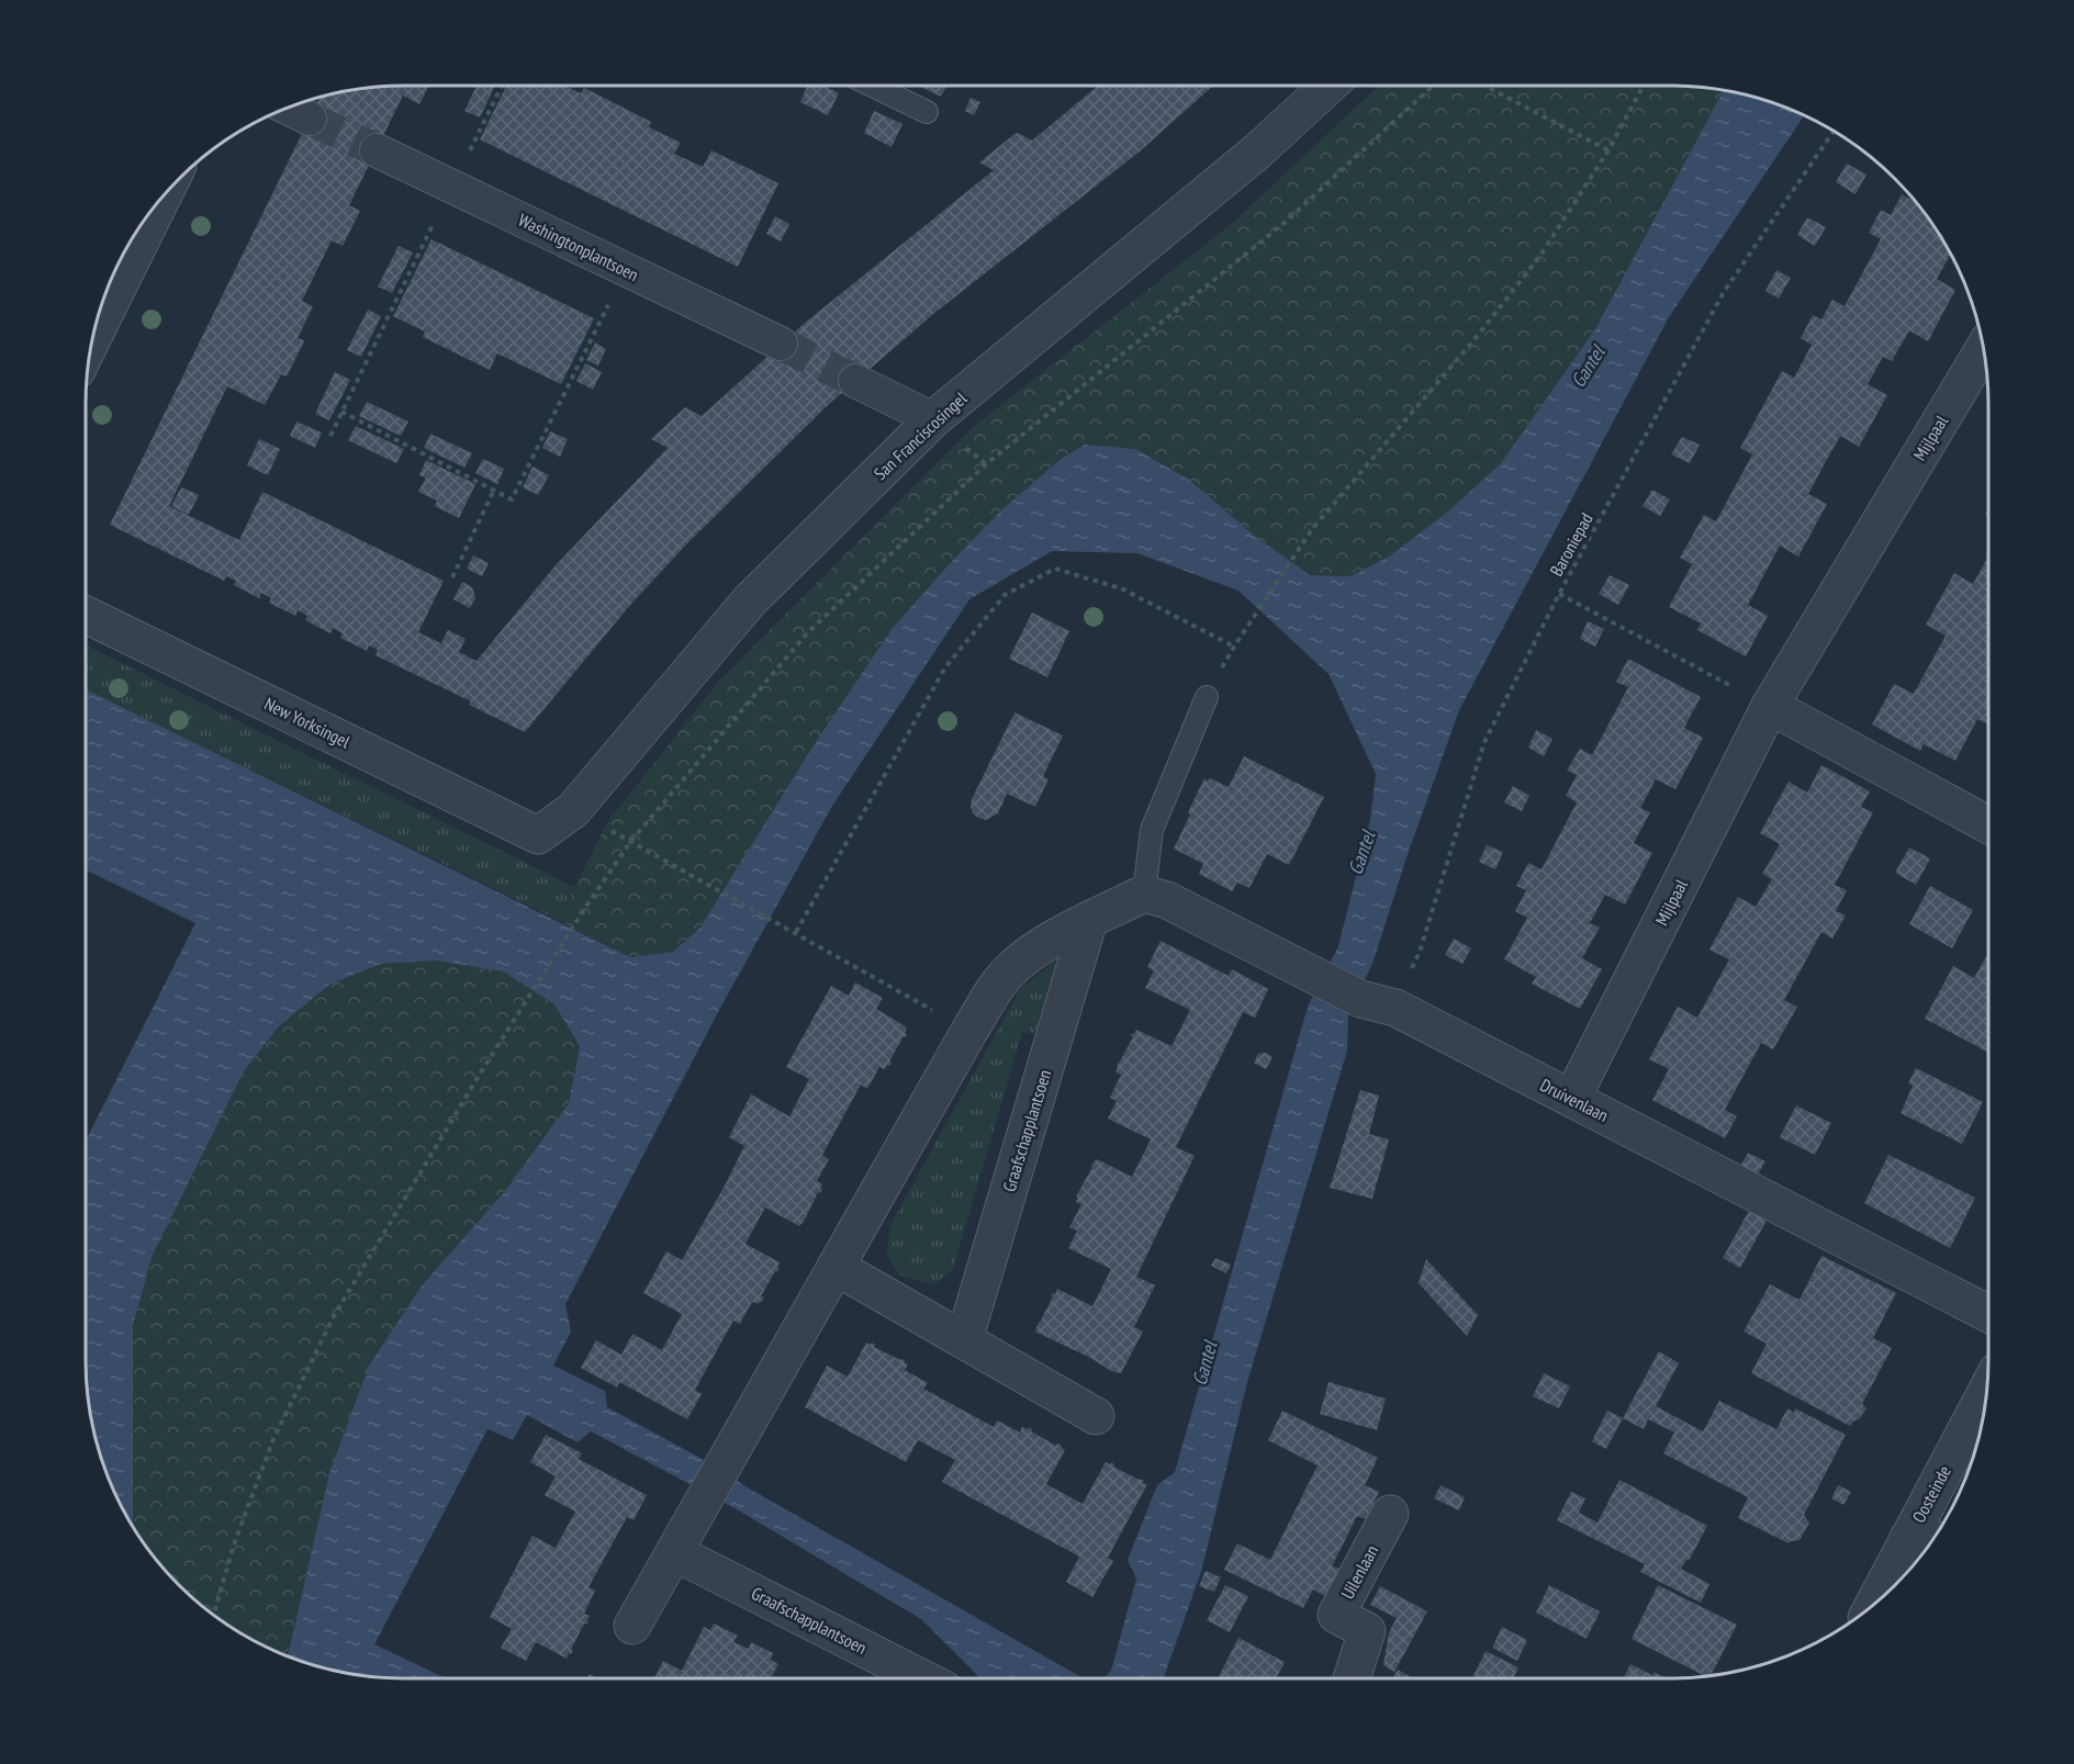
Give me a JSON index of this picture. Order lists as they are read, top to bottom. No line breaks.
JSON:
{"streets":{"street":["Washingtonplantsoen","San Franciscosingel","Mijlpaal","New Yorksingel","Druivenlaan","Graafschapplantsoen","Oosteinde","Uilenlaan"],"path":["Baroniepad"]},"crossings":[["San Franciscosingel","New Yorksingel"],["Mijlpaal","Druivenlaan"],["Baroniepad","Druivenlaan"]],"water":["Gantel"]}
